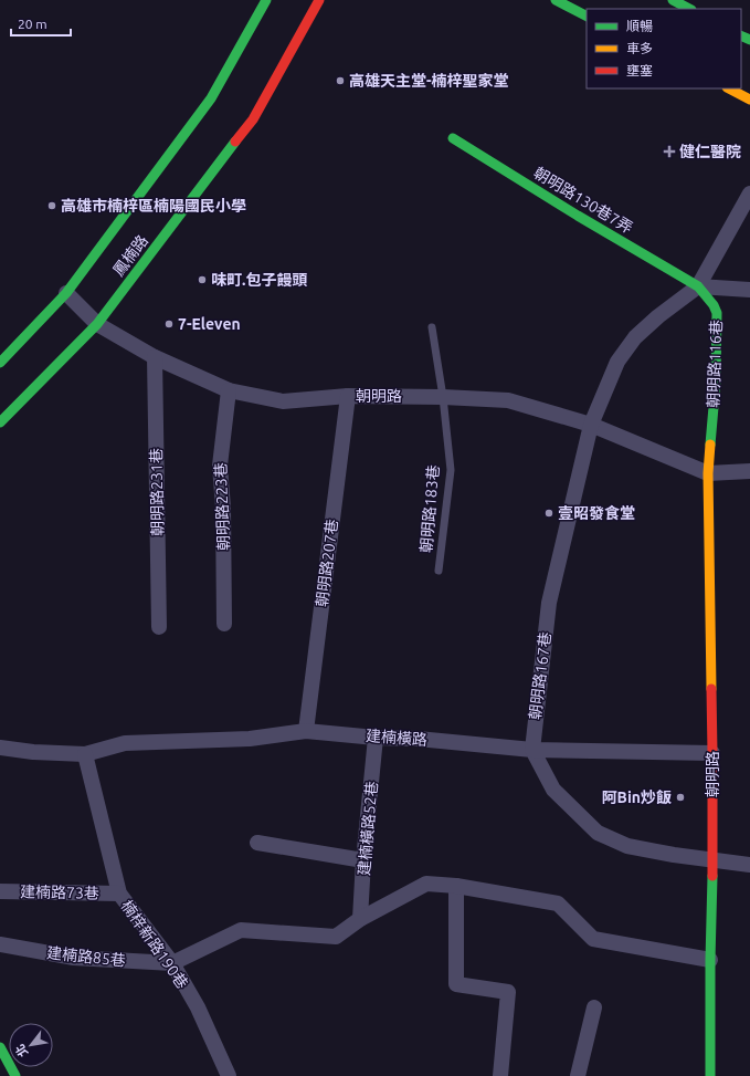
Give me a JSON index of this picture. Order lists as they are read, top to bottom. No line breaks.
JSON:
{"streets":{"street":["朝明路130巷7弄","鳳楠路","朝明路116巷","朝明路","朝明路231巷","朝明路223巷","朝明路207巷","朝明路167巷","建楠橫路","建楠橫路52巷","建楠路73巷","楠梓新路190巷","建楠路85巷"],"lane":["朝明路183巷"]},"crossings":[["朝明路130巷7弄","朝明路116巷"],["朝明路130巷7弄","朝明路167巷"],["鳳楠路","朝明路"],["朝明路116巷","朝明路"],["朝明路116巷","朝明路167巷"],["朝明路","朝明路231巷"],["朝明路","朝明路223巷"],["朝明路","朝明路183巷"],["朝明路","朝明路207巷"],["朝明路","朝明路167巷"],["朝明路207巷","建楠橫路"],["朝明路167巷","建楠橫路"],["建楠橫路","建楠橫路52巷"],["建楠橫路","楠梓新路190巷"],["建楠路73巷","楠梓新路190巷"],["楠梓新路190巷","建楠路85巷"]],"places":{"other":["高雄天主堂-楠梓聖家堂","高雄市楠梓區楠陽國民小學","味町.包子饅頭","7-Eleven","壹昭發食堂","阿Bin炒飯"],"health":["健仁醫院"]},"legend":["順暢","車多","壅塞"],"scale_bar":"20 m","north":"bottom left"}
